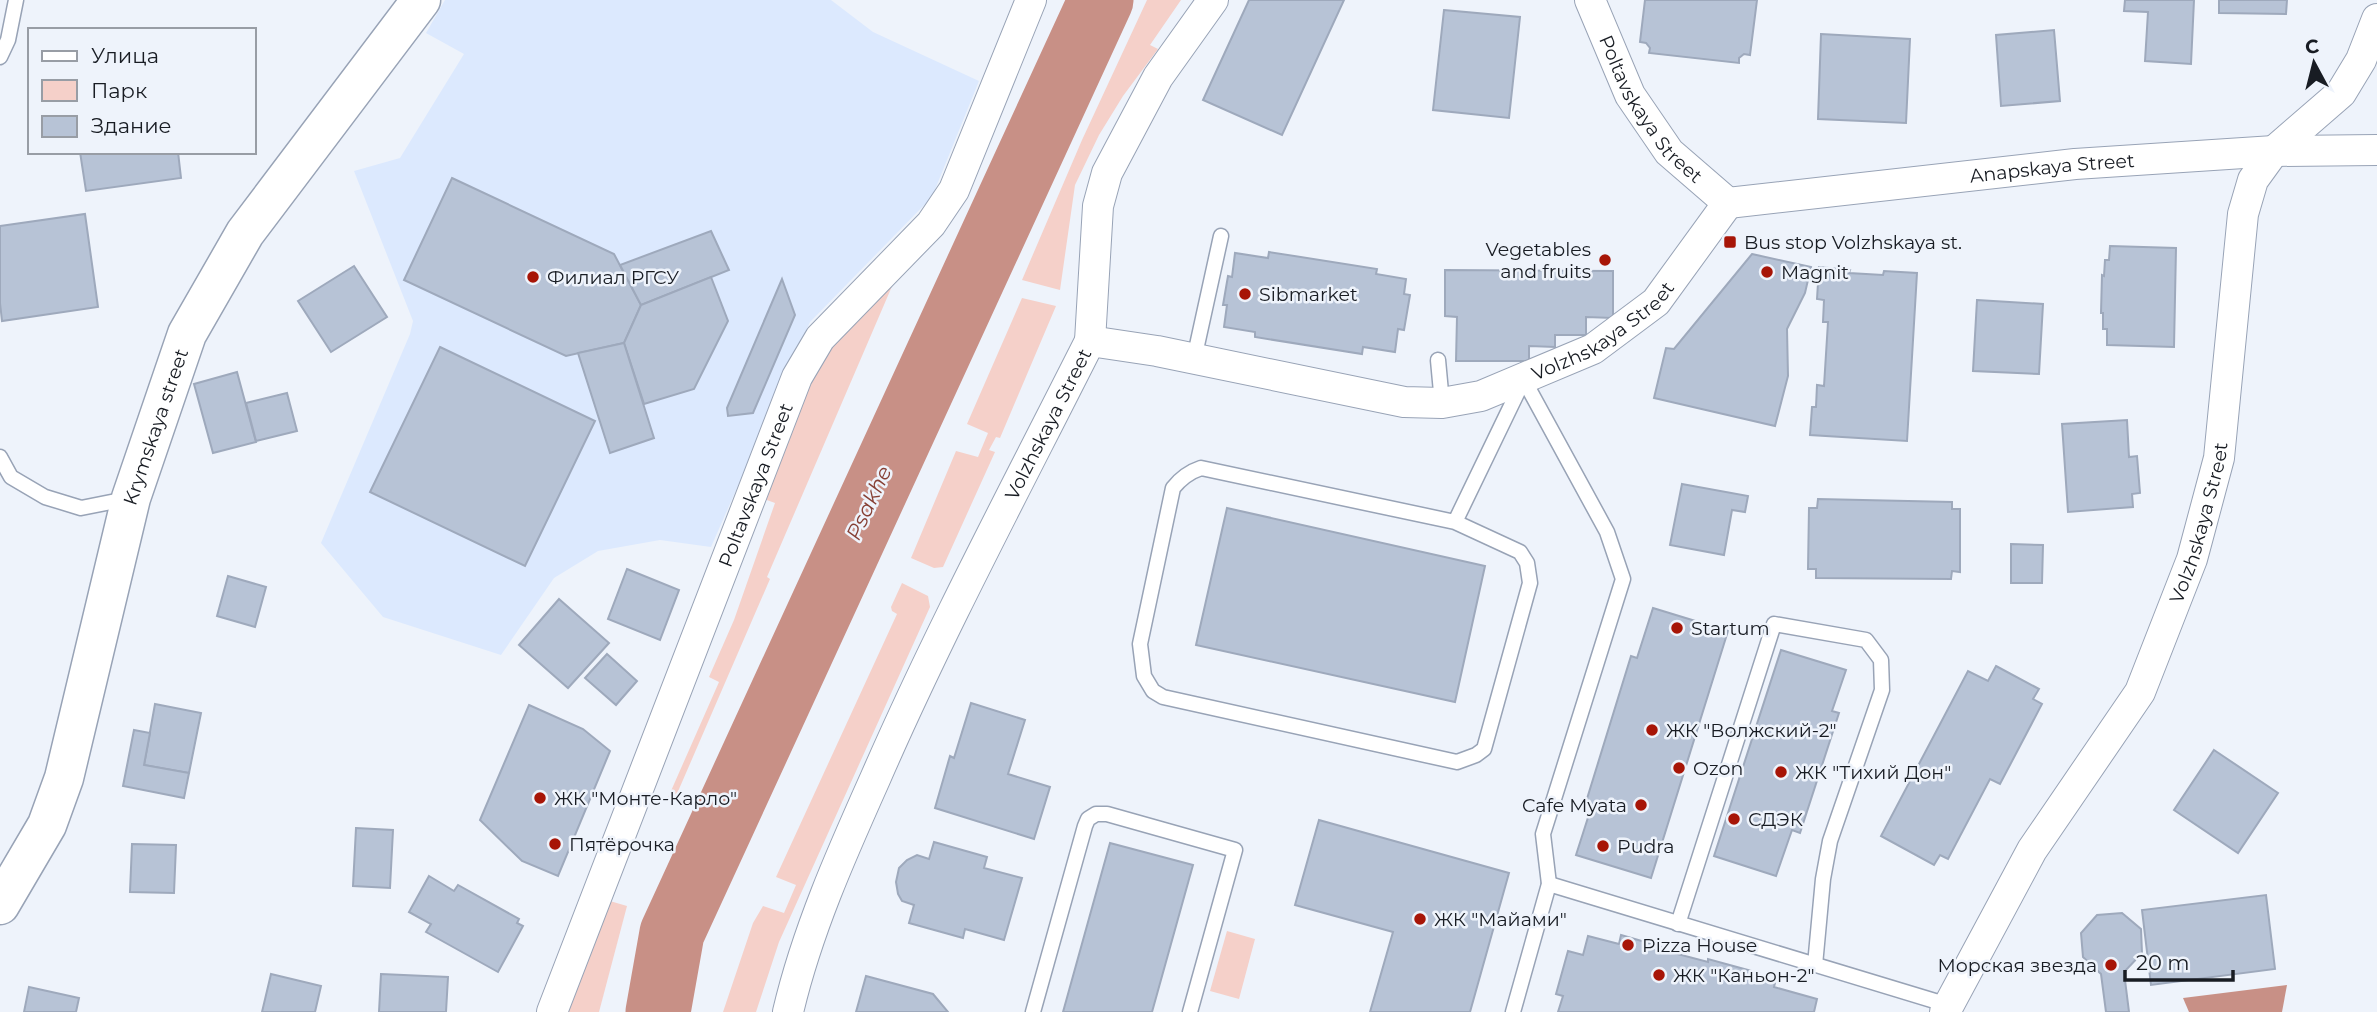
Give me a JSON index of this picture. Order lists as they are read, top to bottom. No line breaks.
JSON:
{"streets":{"street":["Poltavskaya Street","Anapskaya Street","Volzhskaya Street","Krymskaya street"]},"crossings":[["Poltavskaya Street","Anapskaya Street"],["Poltavskaya Street","Volzhskaya Street"],["Anapskaya Street","Volzhskaya Street"]],"water":["Psakhe"],"places":{"transit":["Bus stop Volzhskaya st."],"other":["Vegetables and fruits","Magnit","Филиал РГСУ","Sibmarket","Startum","ЖК \"Волжский-2\"","Ozon","ЖК \"Тихий Дон\"","ЖК \"Монте-Карло\"","Cafe Myata","СДЭК","Пятёрочка","Pudra","ЖК \"Майами\"","Pizza House","Морская звезда","ЖК \"Каньон-2\""]},"legend":["Улица","Парк","Здание"],"scale_bar":"20 m","north":"top"}
